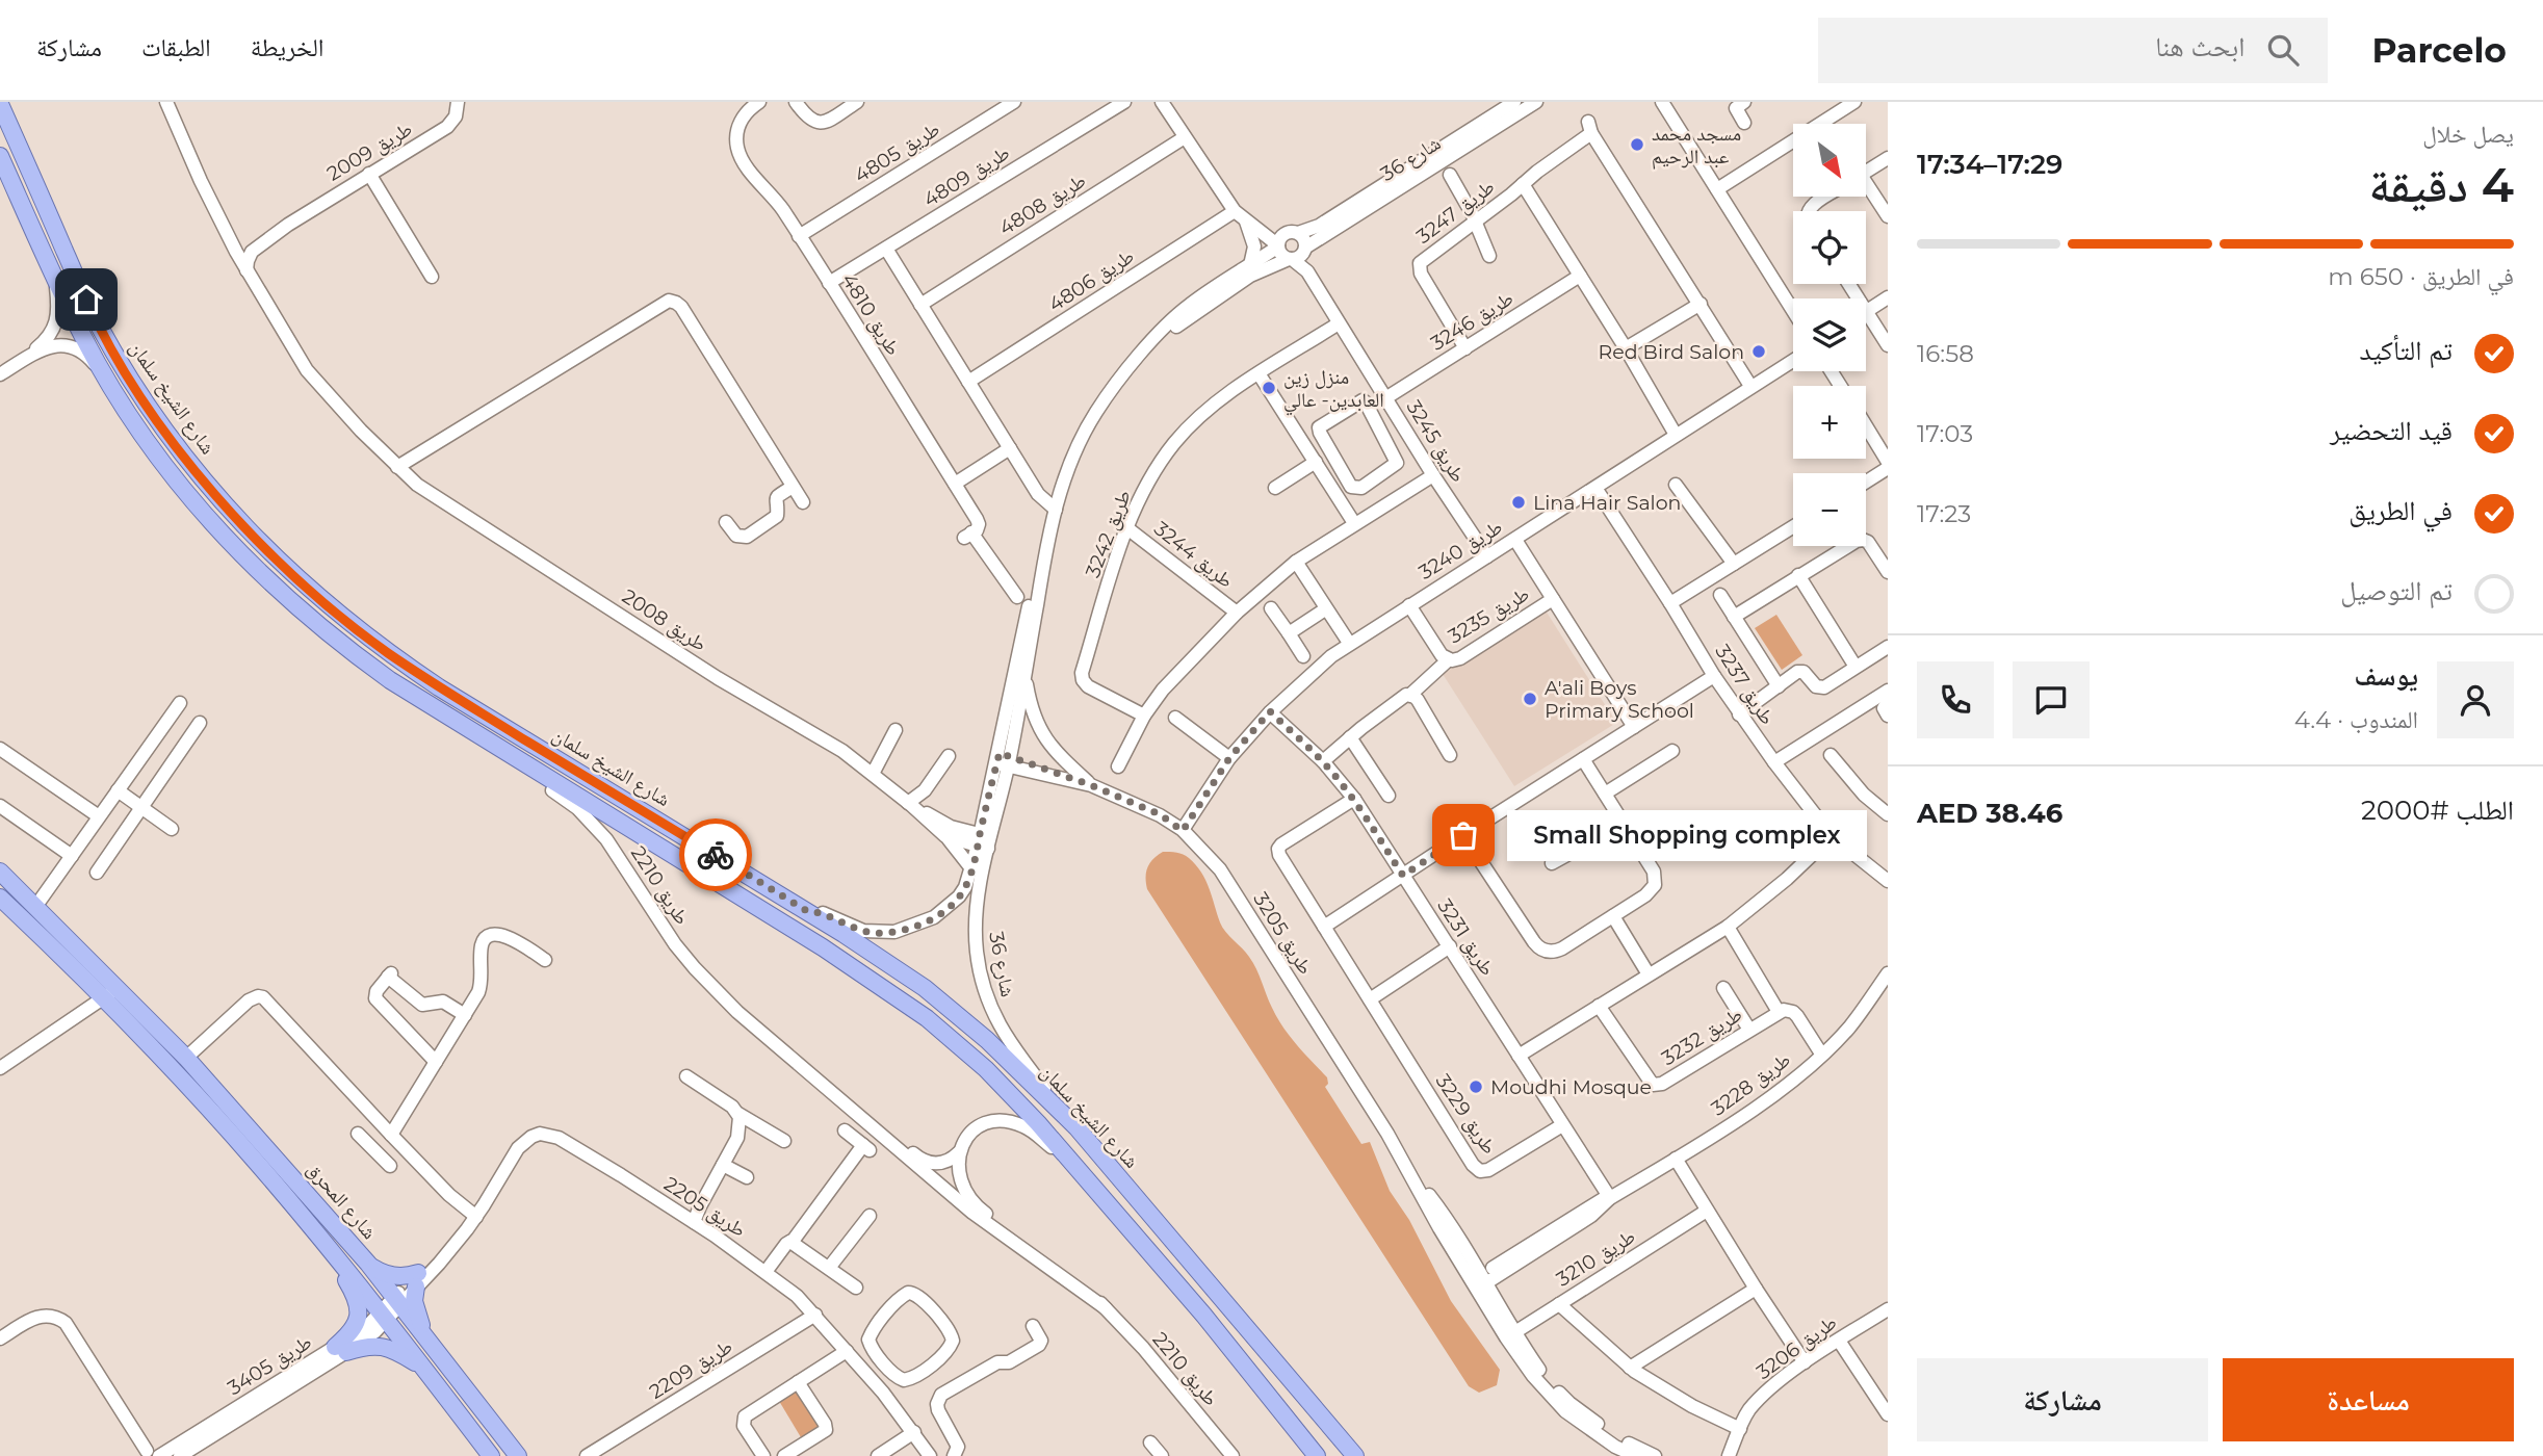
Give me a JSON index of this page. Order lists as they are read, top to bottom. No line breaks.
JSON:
{"streets":{"main road":["شارع الشيخ سلمان","شارع المحرق"],"street":["طريق 2009","طريق 4805","شارع 36","طريق 4809","طريق 4808","طريق 3247","طريق 4806","طريق 4810","طريق 3246","طريق 3245","طريق 3242","طريق 3240","طريق 3244","طريق 3235","طريق 2008","طريق 3237","طريق 2210","طريق 3205","طريق 3231","طريق 3232","طريق 3228","طريق 3229","طريق 2205","طريق 3210","طريق 3206","طريق 3405","طريق 2209"]},"crossings":[["طريق 2009","طريق 2008"],["طريق 4805","طريق 4810"],["شارع 36","شارع الشيخ سلمان"],["شارع 36","طريق 3245"],["شارع 36","طريق 2008"],["شارع 36","طريق 3205"],["طريق 4809","طريق 4810"],["طريق 3247","طريق 3246"],["طريق 3247","طريق 3240"],["طريق 3246","طريق 3245"],["طريق 3245","طريق 3242"],["طريق 3245","طريق 3240"],["طريق 3242","طريق 3244"],["طريق 3240","طريق 3235"],["طريق 3240","طريق 3237"],["طريق 3240","طريق 3205"],["طريق 3240","طريق 3231"],["طريق 3205","طريق 3228"],["طريق 3205","طريق 3210"],["طريق 3231","طريق 3228"],["طريق 3231","طريق 3229"],["شارع المحرق","طريق 2205"],["شارع المحرق","طريق 3405"],["طريق 2205","طريق 3405"],["طريق 2205","طريق 2209"]],"places":["مسجد محمد عبد الرحيم","Red Bird Salon","منزل زين العابدين- عالي","Lina Hair Salon","A'ali Boys Primary School","Small Shopping complex","Moudhi Mosque"],"north":"bottom right","page":{"header":"Parcelo","search":"ابحث هنا","nav":["الخريطة","الطبقات","مشاركة"],"heading":["4 دقيقة","يصل خلال","17:29–17:34"],"panel":["يوسف","المندوب · 4.4","الطلب #2000","AED 38.46"],"map_buttons":["+","−"],"bar":"في الطريق · 650 m","list":[["تم التأكيد","16:58"],["قيد التحضير","17:03"],["في الطريق","17:23"],"تم التوصيل"],"bubble":"Small Shopping complex","buttons":["مساعدة","مشاركة"]}}
